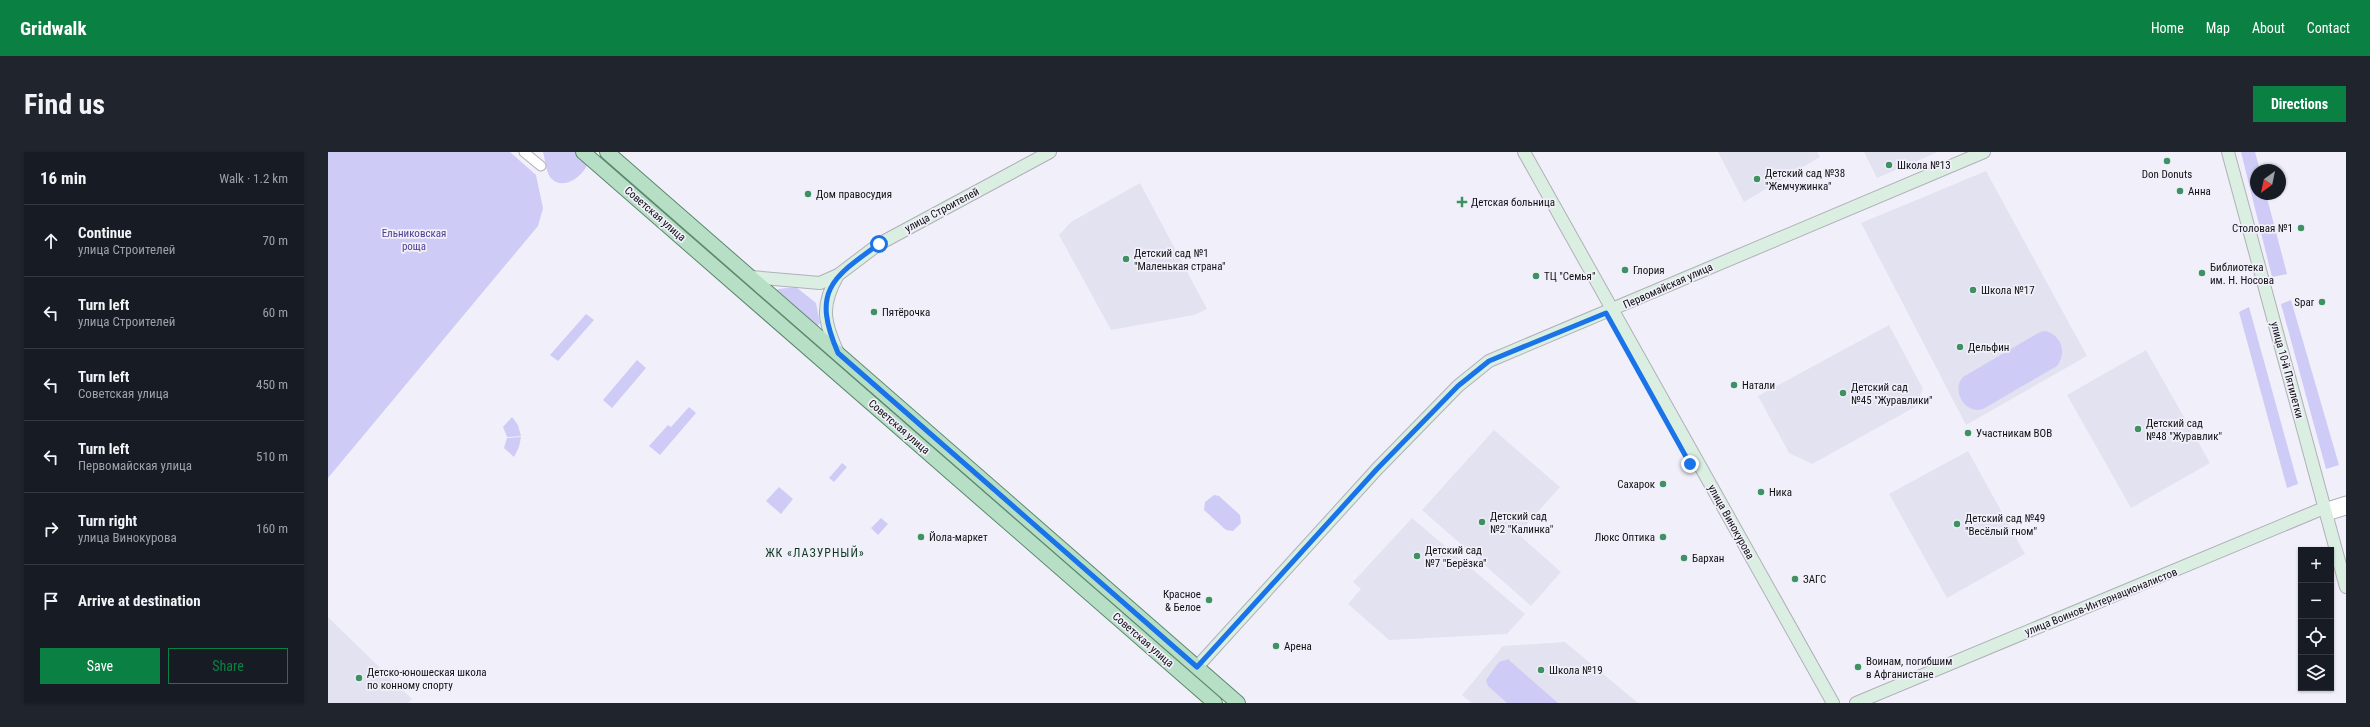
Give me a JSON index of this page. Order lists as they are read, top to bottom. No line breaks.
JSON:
{"streets":{"main road":["улица Строителей","Советская улица","Первомайская улица","улица 10-й Пятилетки","улица Винокурова","улица Воинов-Интернационалистов"]},"crossings":[["улица Строителей","Советская улица"],["Советская улица","Первомайская улица"],["Первомайская улица","улица Винокурова"],["улица 10-й Пятилетки","улица Воинов-Интернационалистов"]],"districts":["ЖК «ЛАЗУРНЫЙ»"],"parks":["Ельниковская роща"],"places":{"other":["Don Donuts","Школа №13","Детский сад №38 \"Жемчужинка\"","Анна","Дом правосудия","Столовая №1","Детский сад №1 \"Маленькая страна\"","Глория","Библиотека им. Н. Носова","ТЦ \"Семья\"","Школа №17","Spar","Пятёрочка","Дельфин","Натали","Детский сад №45 \"Журавлики\"","Детский сад №48 \"Журавлик\"","Участникам ВОВ","Сахарок","Ника","Детский сад №2 \"Калинка\"","Детский сад №49 \"Весёлый гном\"","Йола-маркет","Люкс Оптика","Детский сад №7 \"Берёзка\"","Бархан","ЗАГС","Красное & Белое","Арена","Воинам, погибшим в Афганистане","Школа №19","Детско-юношеская школа по конному спорту"],"health":["Детская больница"]},"north":"bottom left","page":{"header":"Gridwalk","nav":["Home","Map","About","Contact"],"buttons":["Directions",["Save","Share"]],"title":"Find us","heading":["16 min","Walk · 1.2 km"],"list":[["Continue","улица Строителей","70 m"],["Turn left","улица Строителей","60 m"],["Turn left","Советская улица","450 m"],["Turn left","Первомайская улица","510 m"],["Turn right","улица Винокурова","160 m"],"Arrive at destination"],"map_buttons":["+","−"]}}
